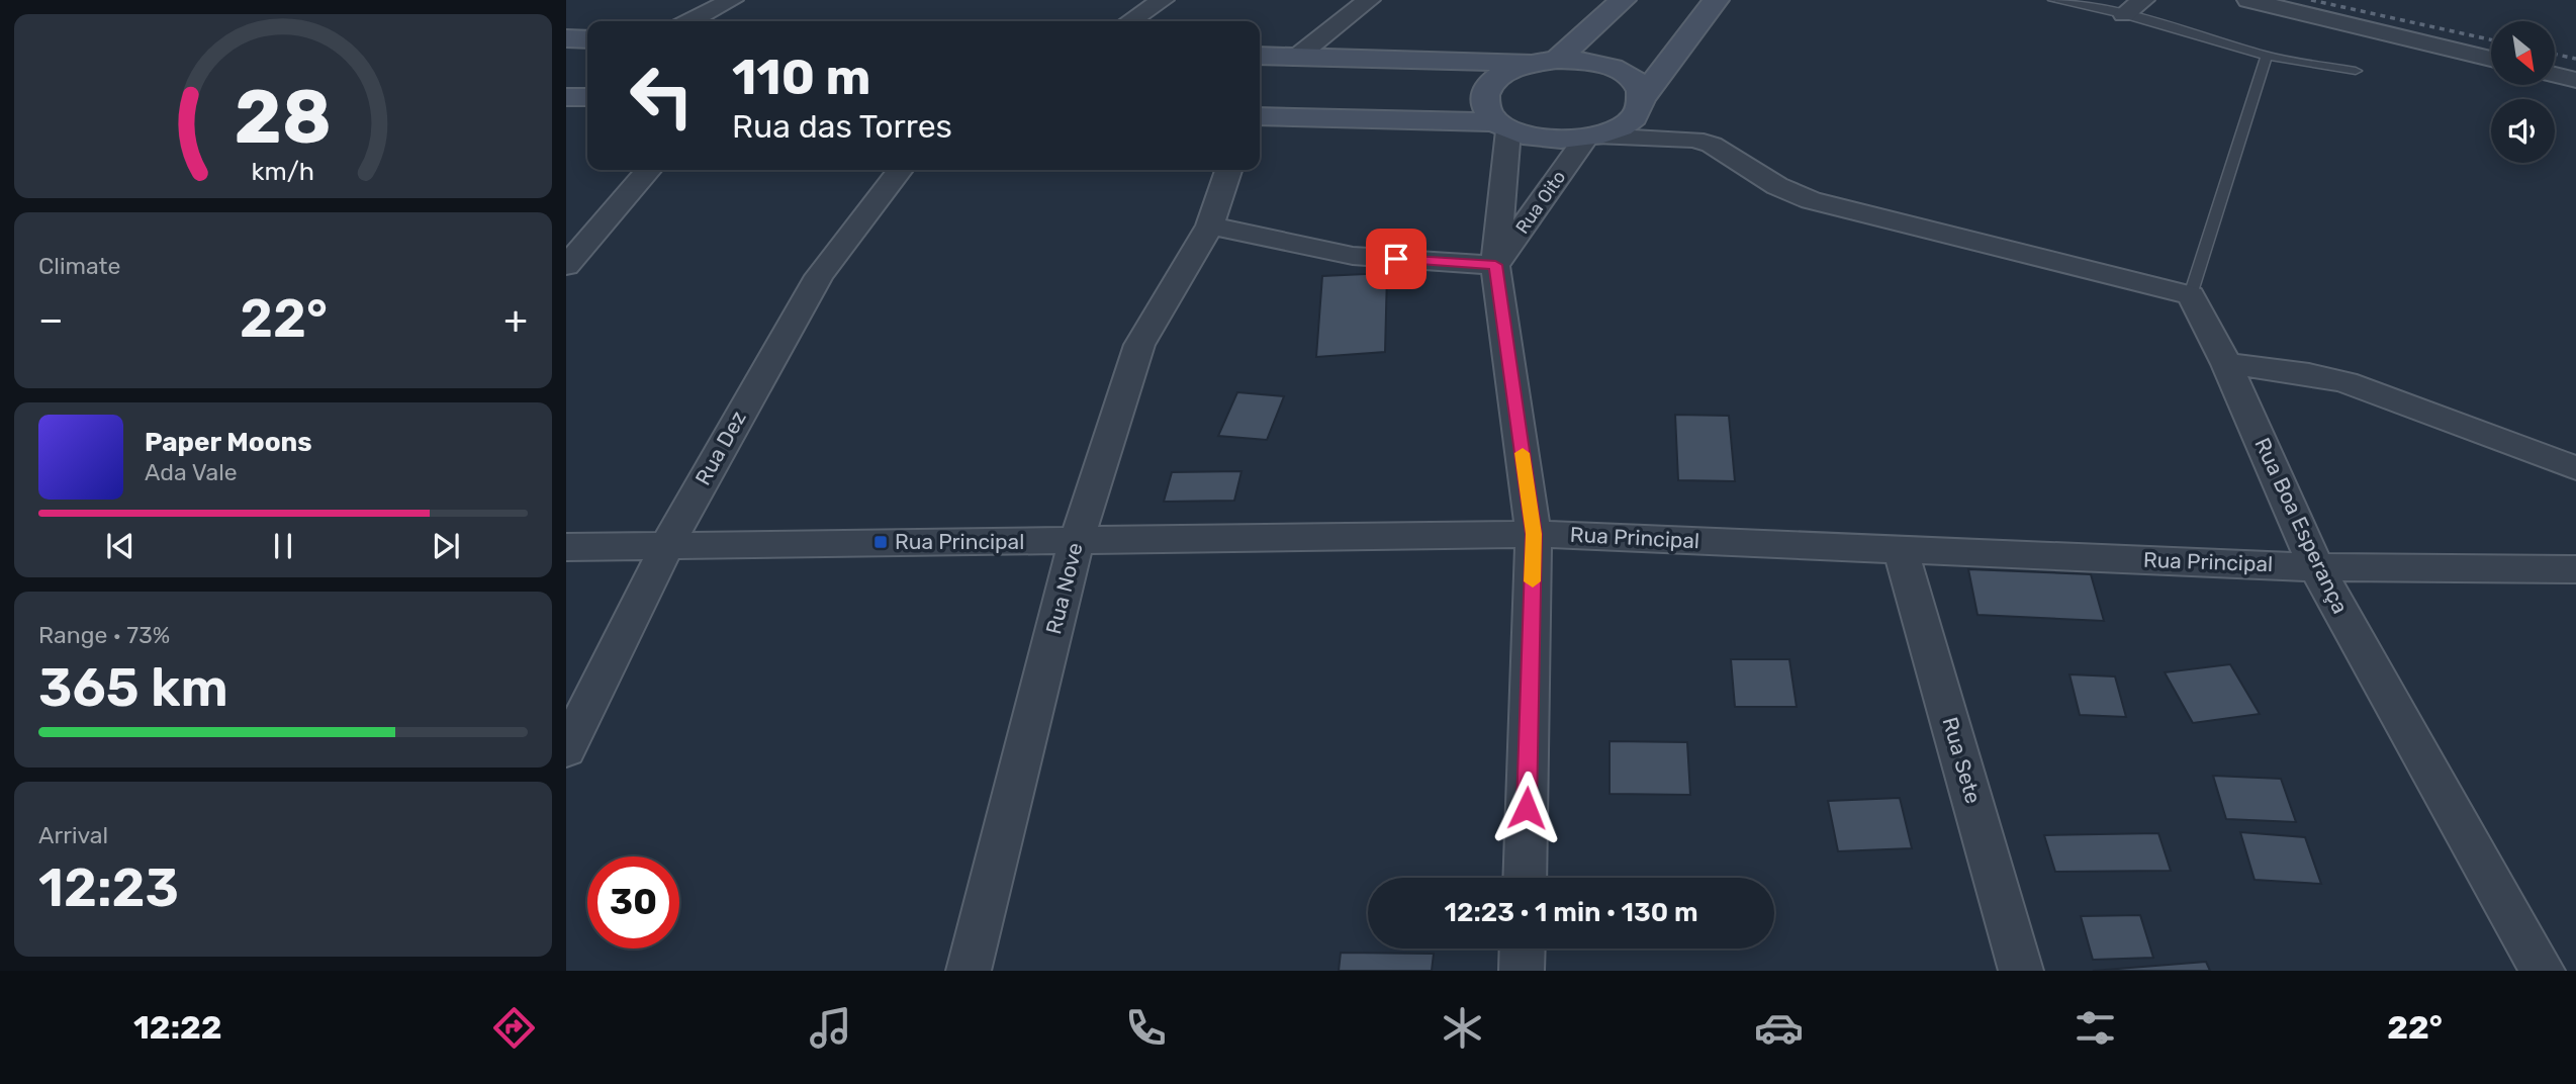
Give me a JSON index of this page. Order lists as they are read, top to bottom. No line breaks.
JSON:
{"streets":{"street":["Rua Oito","Rua Dez","Rua Boa Esperança","Rua Principal","Rua Nove","Rua Sete"]},"crossings":[["Rua Oito","Rua Principal"],["Rua Dez","Rua Principal"],["Rua Boa Esperança","Rua Principal"],["Rua Principal","Rua Nove"],["Rua Principal","Rua Sete"]],"places":{"transit":["Rua Principal"]},"north":"bottom right","page":{"turn":["110 m","Rua das Torres"],"tile":["Climate",["Range · 73%","365 km"],["Arrival","12:23"]],"heat":["−","22°","+"],"song":["Paper Moons","Ada Vale"],"limit":"30","trip":"12:23 · 1 min · 130 m","tabs":["12:22","22°"],"gauge":["28","km/h"]}}
